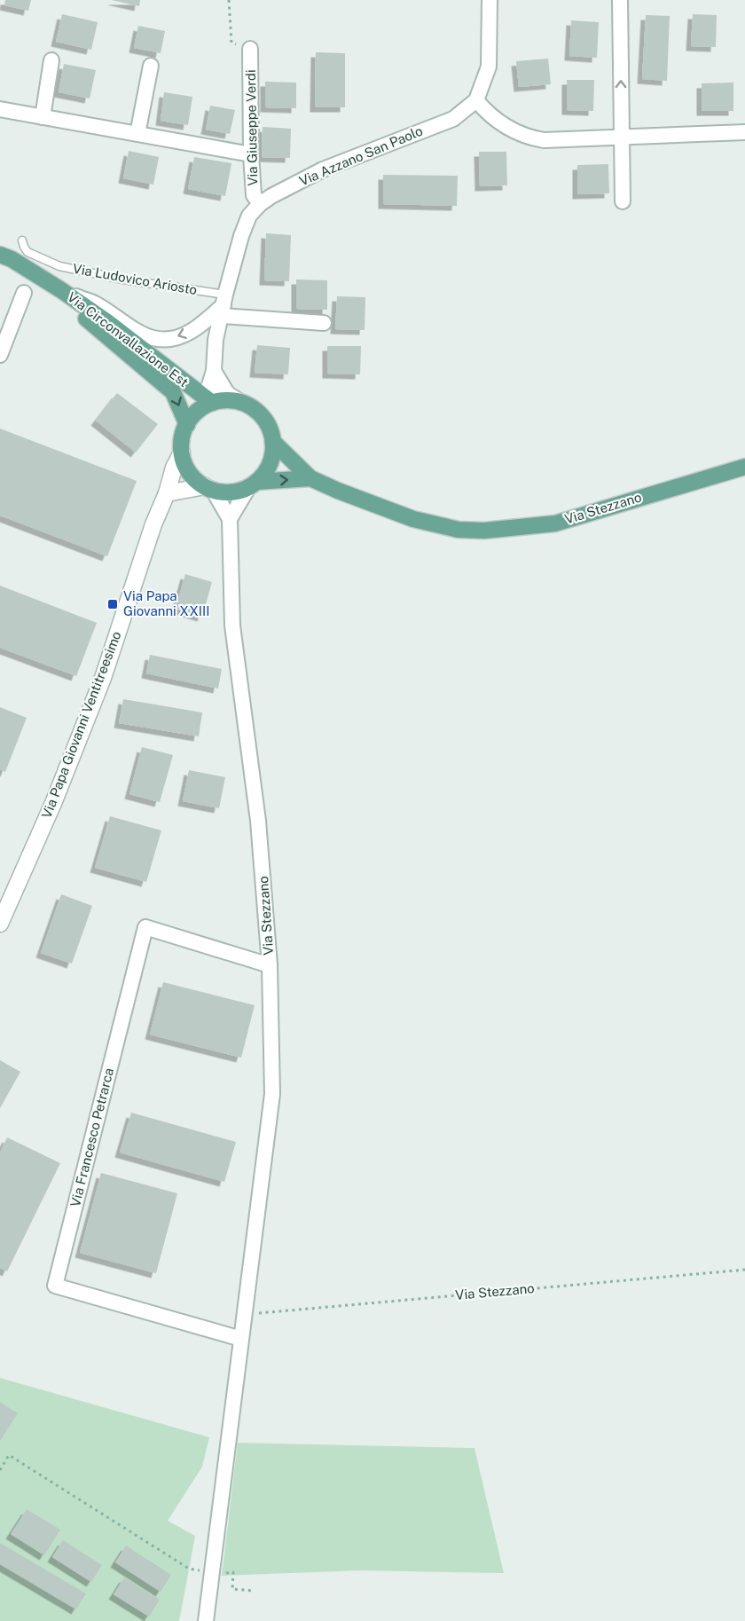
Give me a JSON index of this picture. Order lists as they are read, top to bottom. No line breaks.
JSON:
{"streets":{"main road":["Via Circonvallazione Est","Via Stezzano"],"street":["Via Giuseppe Verdi","Via Azzano San Paolo","Via Papa Giovanni Ventitreesimo","Via Francesco Petrarca"],"lane":["Via Ludovico Ariosto"]},"crossings":[["Via Giuseppe Verdi","Via Azzano San Paolo"],["Via Azzano San Paolo","Via Ludovico Ariosto"],["Via Azzano San Paolo","Via Circonvallazione Est"],["Via Azzano San Paolo","Via Stezzano"],["Via Azzano San Paolo","Via Papa Giovanni Ventitreesimo"],["Via Circonvallazione Est","Via Stezzano"],["Via Circonvallazione Est","Via Papa Giovanni Ventitreesimo"],["Via Stezzano","Via Papa Giovanni Ventitreesimo"],["Via Stezzano","Via Francesco Petrarca"]],"places":{"transit":["Via Papa Giovanni XXIII"]}}
